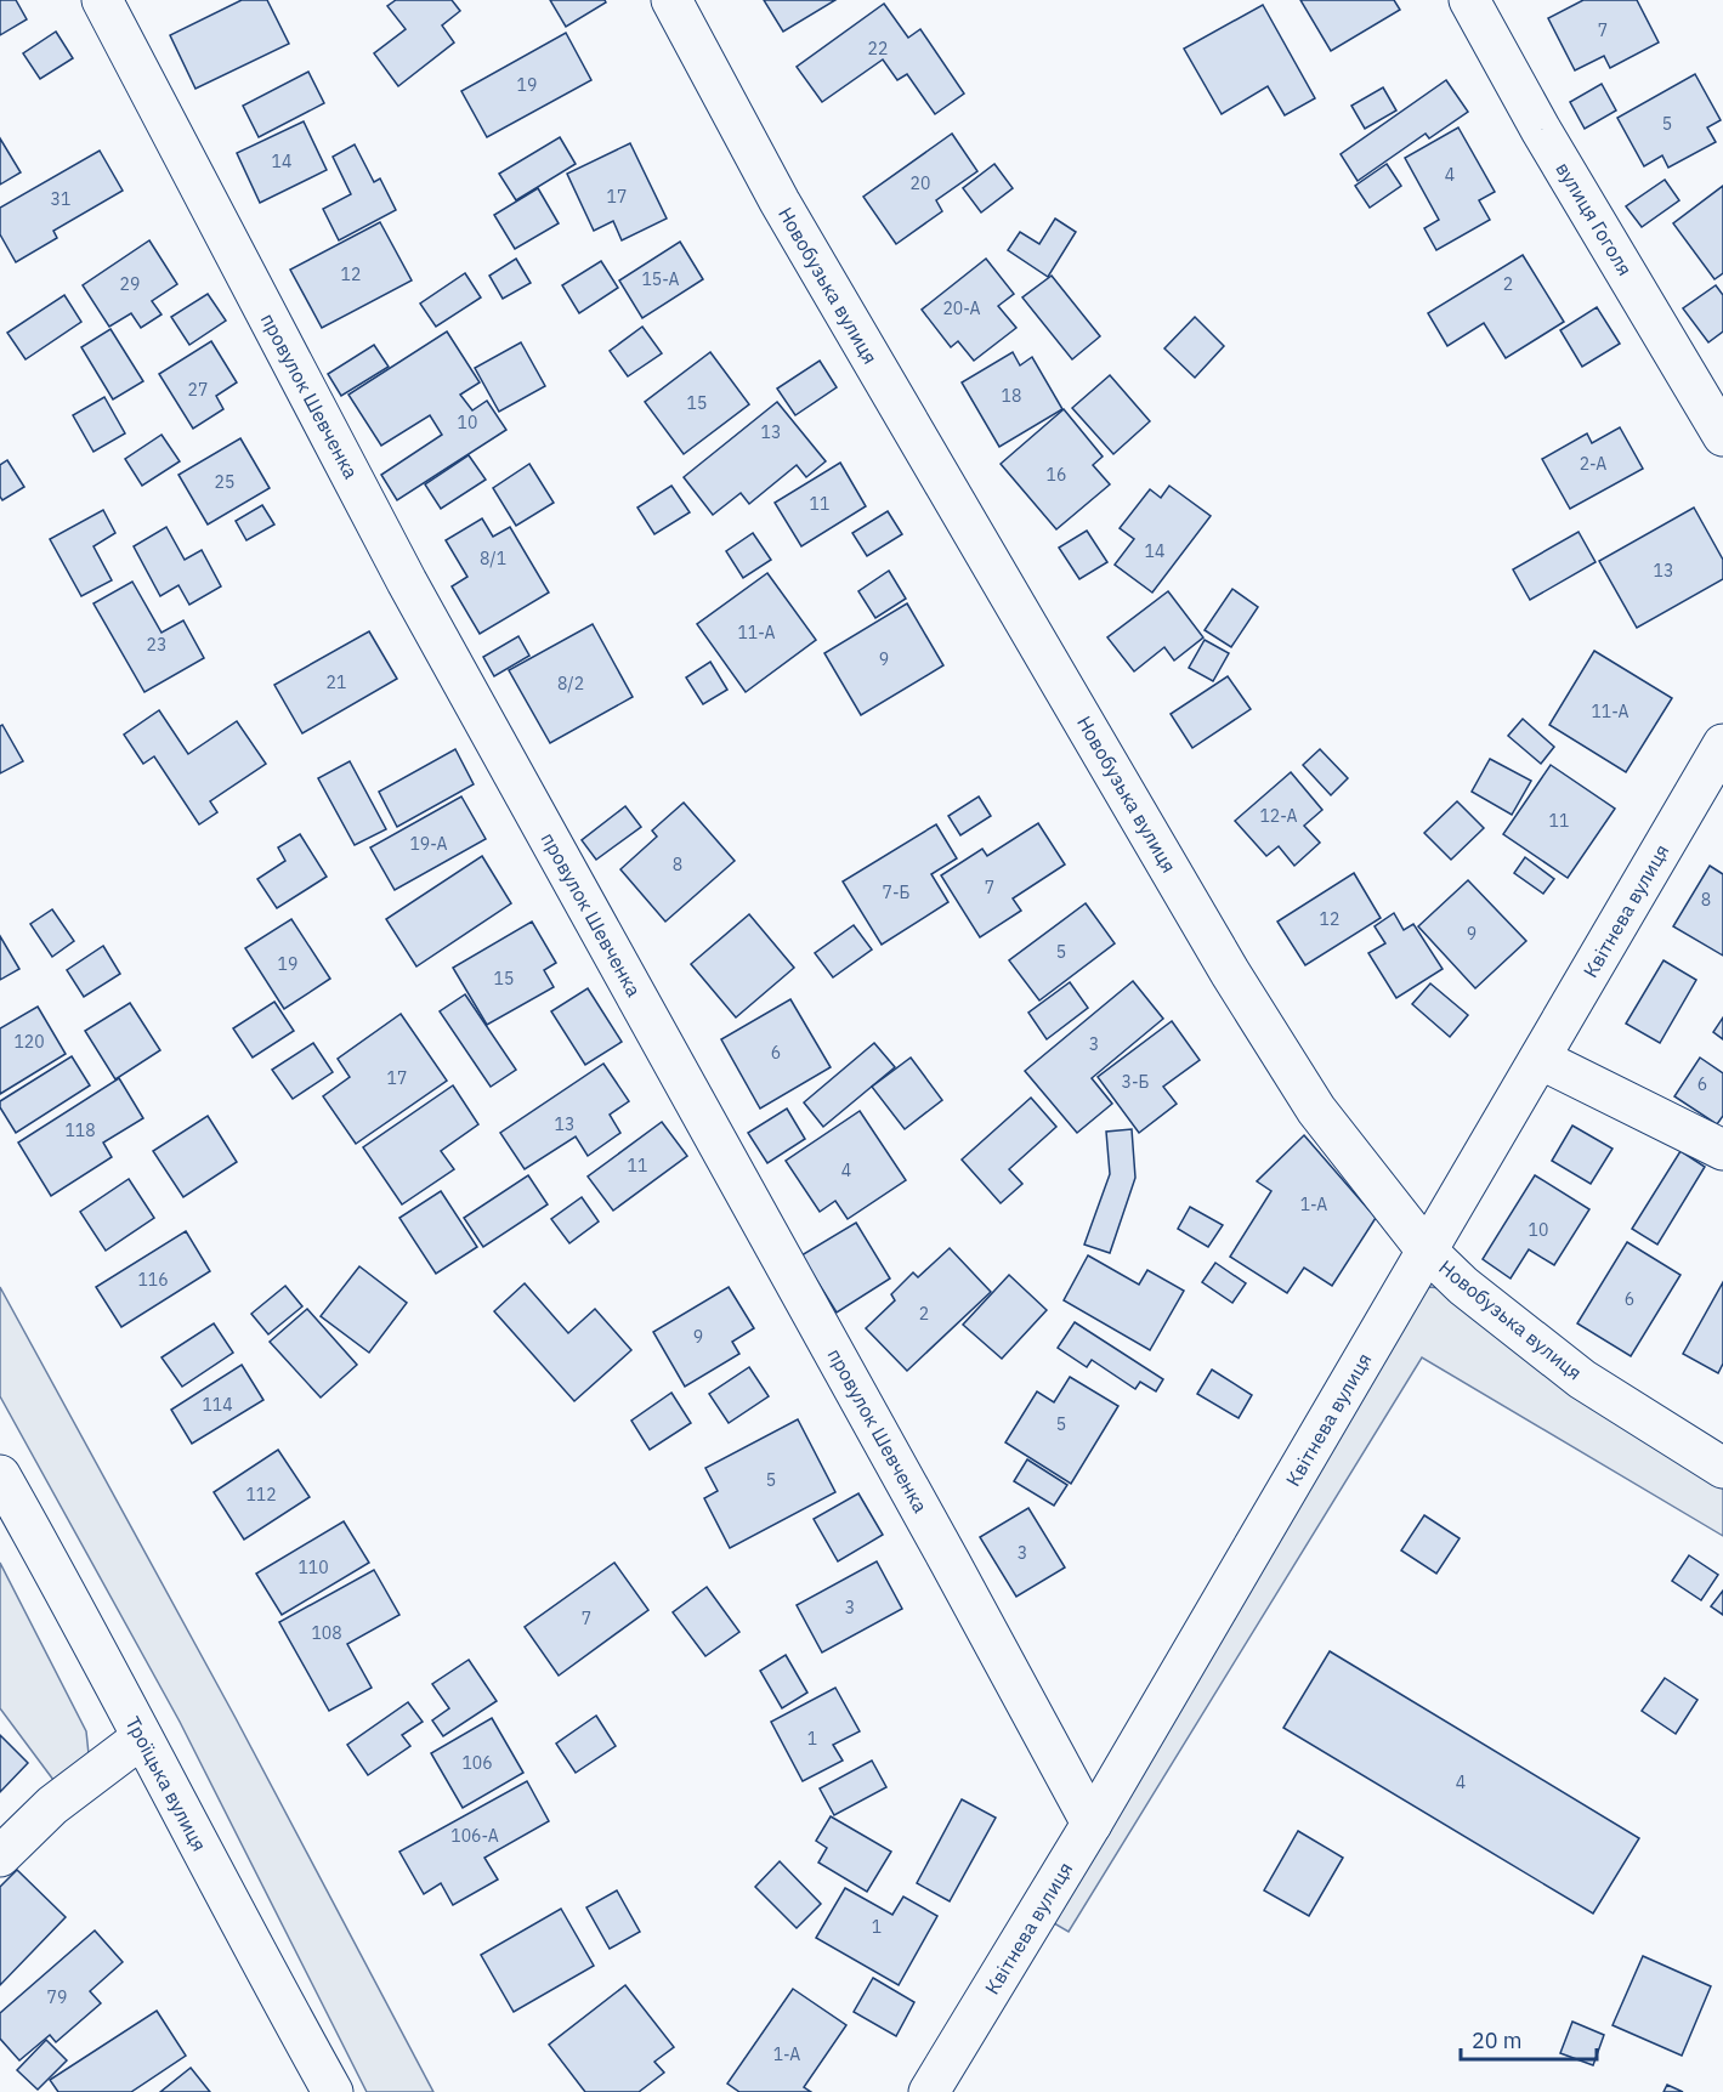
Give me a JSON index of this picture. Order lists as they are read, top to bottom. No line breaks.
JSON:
{"streets":{"street":["вулиця Гоголя","Новобузька вулиця","провулок Шевченка","Квітнева вулиця","Троїцька вулиця"]},"crossings":[["Новобузька вулиця","Квітнева вулиця"],["провулок Шевченка","Квітнева вулиця"]],"house_numbers":["7","22","19","5","14","4","20","17","31","12","15-А","29","2","20-А","27","18","15","10","13","2-А","16","25","11","14","8/1","13","11-А","23","9","21","8/2","11-А","12-А","11","19-А","8","7","7-Б","8","12","9","5","19","15","120","3","6","17","3-Б","6","13","118","11","4","1-А","10","116","6","2","9","114","5","5","112","3","110","3","7","108","1","106","4","106-А","1","79","1-А"],"scale_bar":"20 m"}
